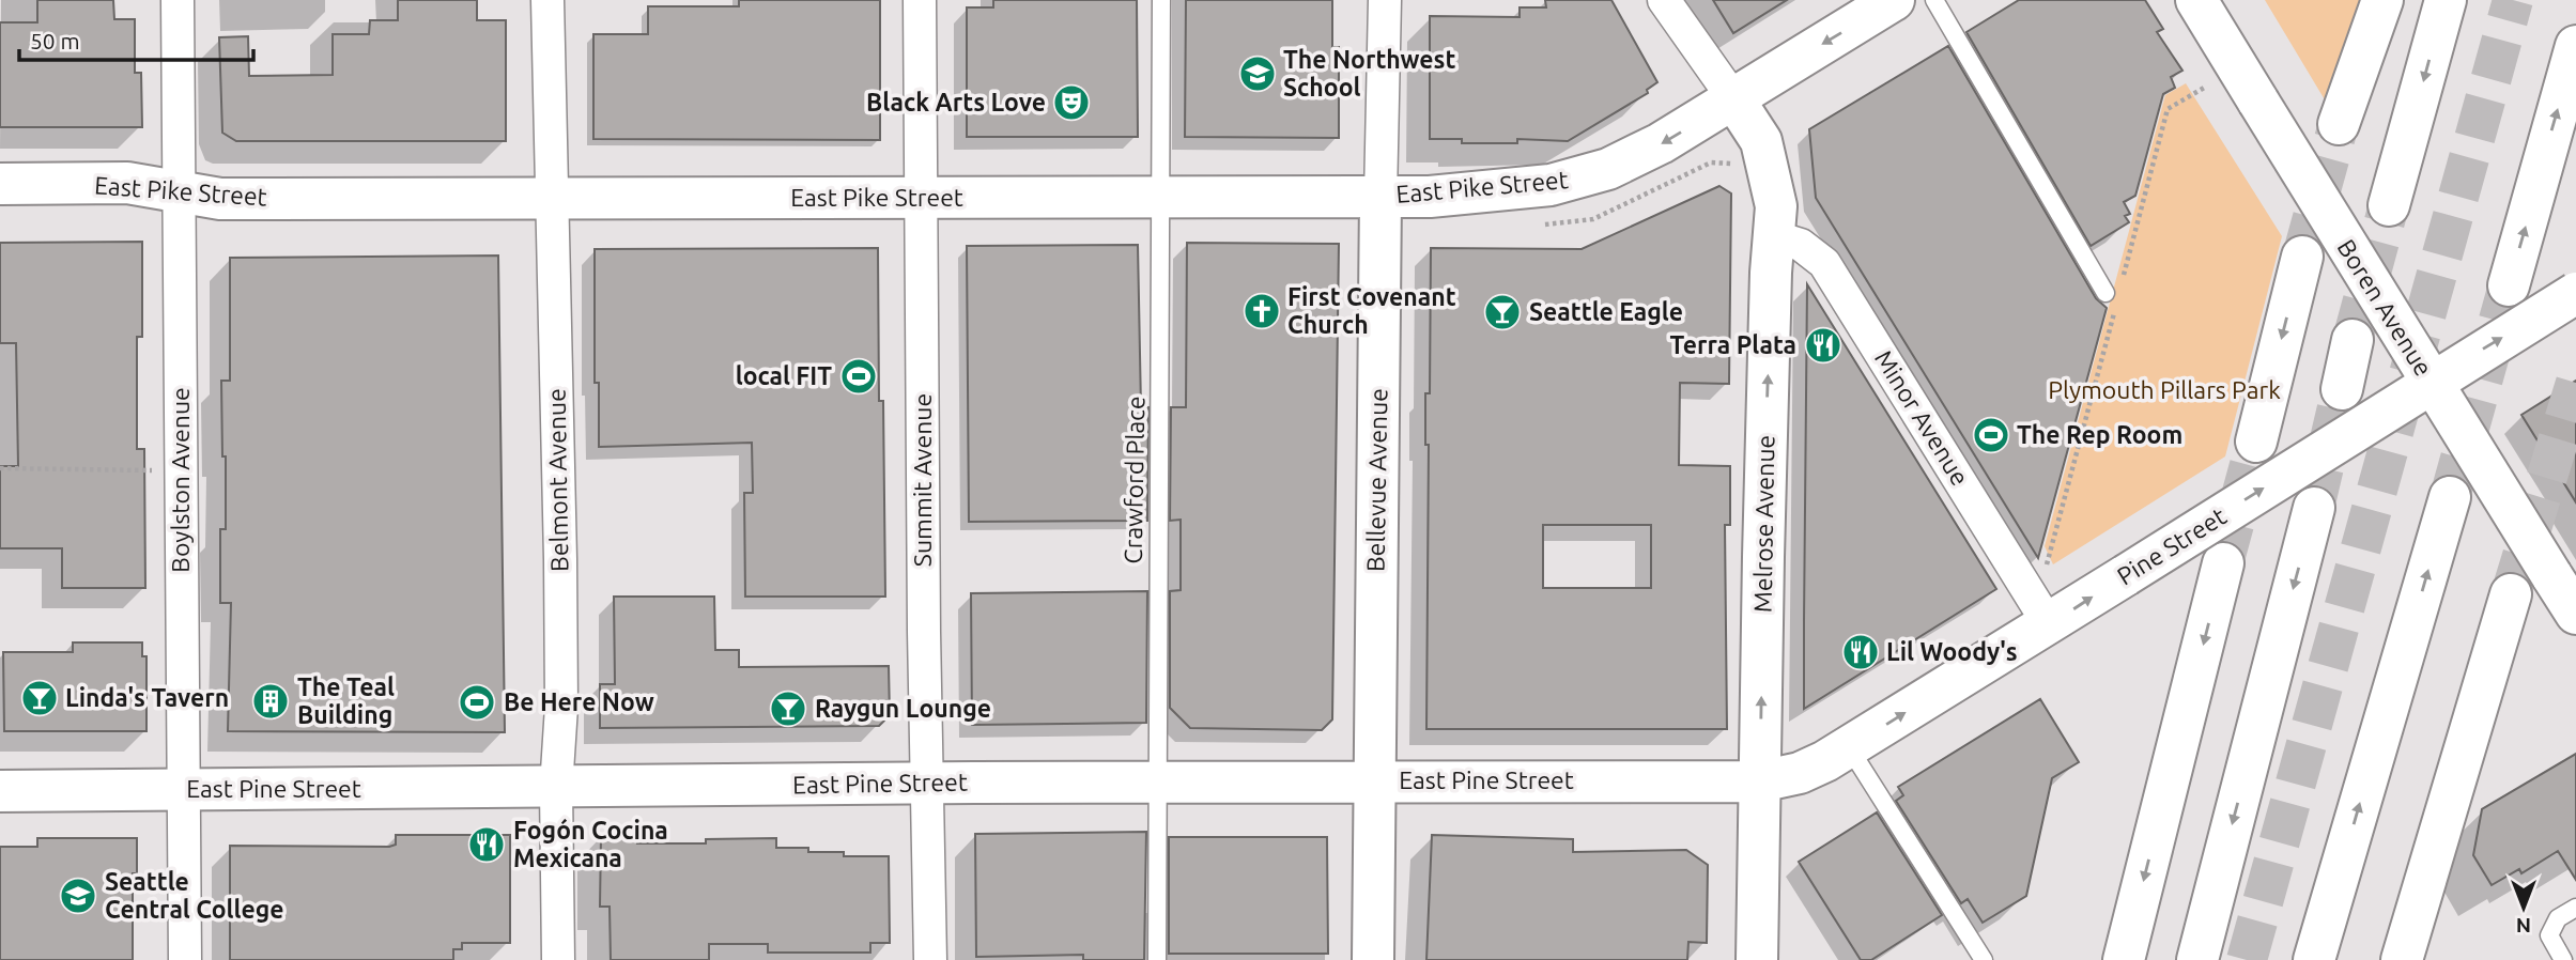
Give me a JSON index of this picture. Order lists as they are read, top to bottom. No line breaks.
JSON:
{"streets":{"main road":["East Pike Street","Boren Avenue","Bellevue Avenue","Melrose Avenue","Pine Street","East Pine Street"],"street":["Minor Avenue","Boylston Avenue","Belmont Avenue","Summit Avenue"],"lane":["Crawford Place"]},"crossings":[["East Pike Street","Boylston Avenue"],["East Pike Street","Belmont Avenue"],["East Pike Street","Summit Avenue"],["East Pike Street","Crawford Place"],["East Pike Street","Bellevue Avenue"],["East Pike Street","Melrose Avenue"],["Boren Avenue","Pine Street"],["Minor Avenue","Melrose Avenue"],["Minor Avenue","Pine Street"],["Boylston Avenue","East Pine Street"],["Belmont Avenue","East Pine Street"],["Summit Avenue","East Pine Street"],["Crawford Place","East Pine Street"],["Bellevue Avenue","East Pine Street"],["Melrose Avenue","Pine Street"],["Melrose Avenue","East Pine Street"],["Pine Street","East Pine Street"]],"one_way":["Melrose Avenue","Pine Street"],"parks":["Plymouth Pillars Park"],"places":{"school or university":["The Northwest School","Seattle Central College"],"theatre":["Black Arts Love"],"church":["First Covenant Church"],"bar":["Seattle Eagle","Linda's Tavern","Raygun Lounge"],"restaurant":["Terra Plata","Lil Woody's","Fogón Cocina Mexicana"],"sports":["local FIT","The Rep Room","Be Here Now"],"building":["The Teal Building"]},"scale_bar":"50 m","north":"bottom"}
